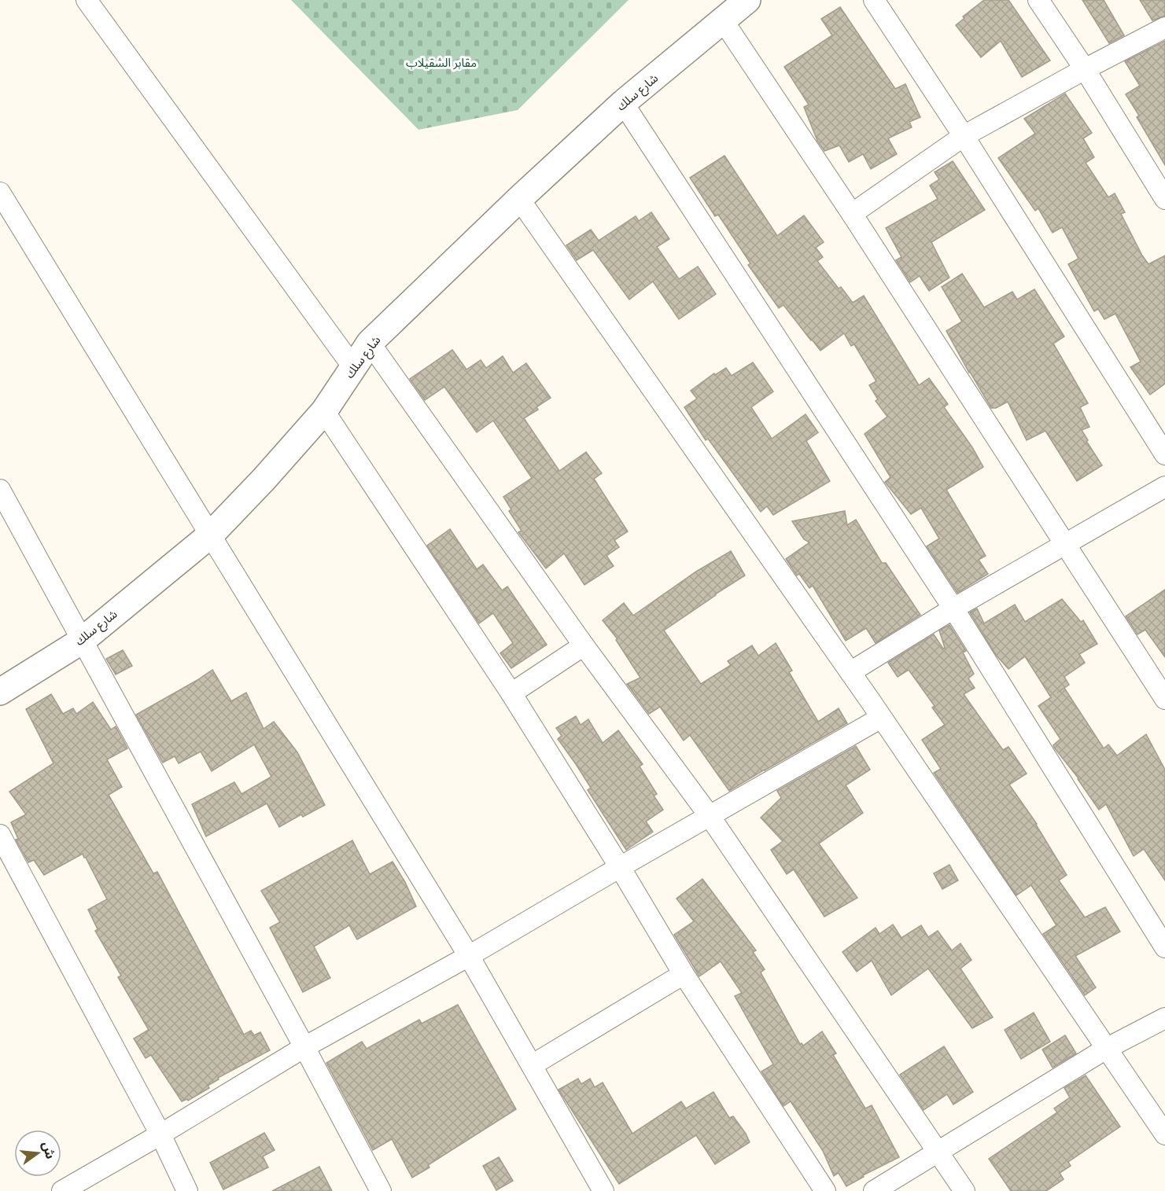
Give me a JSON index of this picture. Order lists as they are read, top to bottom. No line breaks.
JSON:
{"streets":{"street":["شارع سلك"]},"parks":["مقابر الشقيلاب"],"north":"right"}
